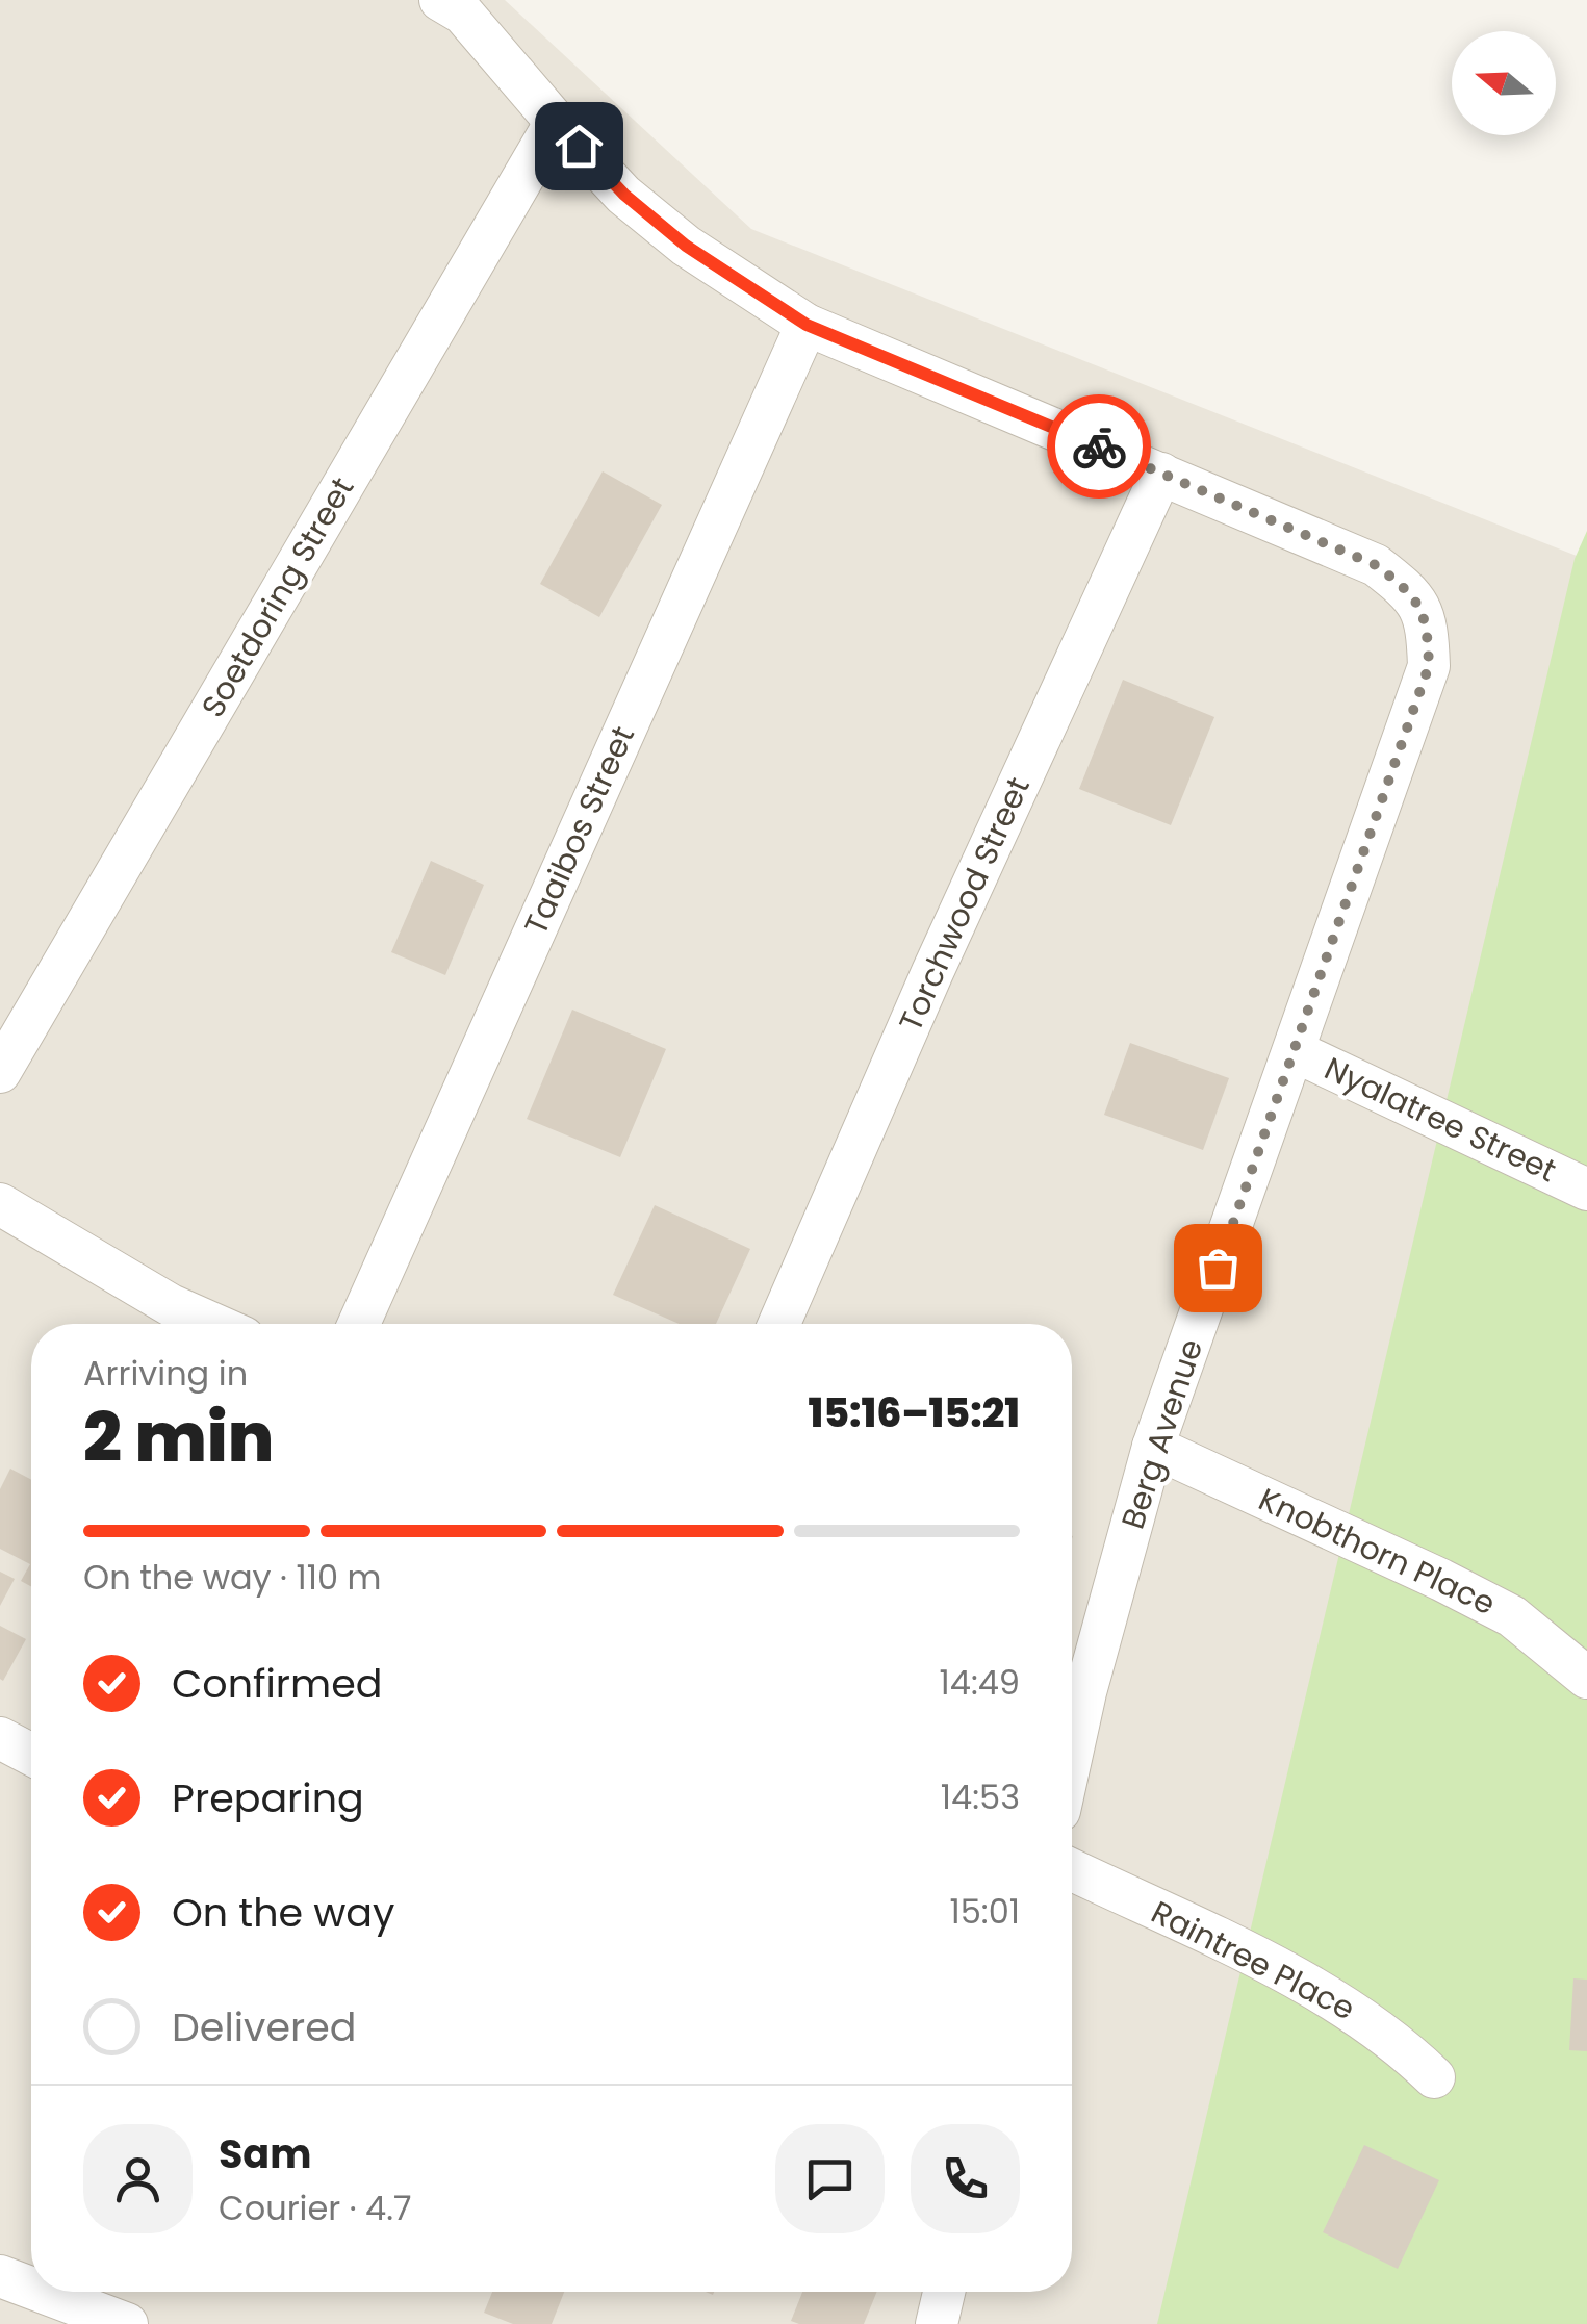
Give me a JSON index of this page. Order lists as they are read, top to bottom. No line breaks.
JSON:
{"streets":{"street":["Soetdoring Street","Taaibos Street","Torchwood Street","Nyalatree Street","Berg Avenue","Knobthorn Place","Raintree Place"]},"crossings":[["Torchwood Street","Berg Avenue"],["Nyalatree Street","Berg Avenue"],["Berg Avenue","Knobthorn Place"]],"north":"left","page":{"heading":["2 min","Arriving in","15:16–15:21"],"panel":["Sam","Courier · 4.7"],"bar":"On the way · 110 m","list":[["Confirmed","14:49"],["Preparing","14:53"],["On the way","15:01"],"Delivered"]}}
